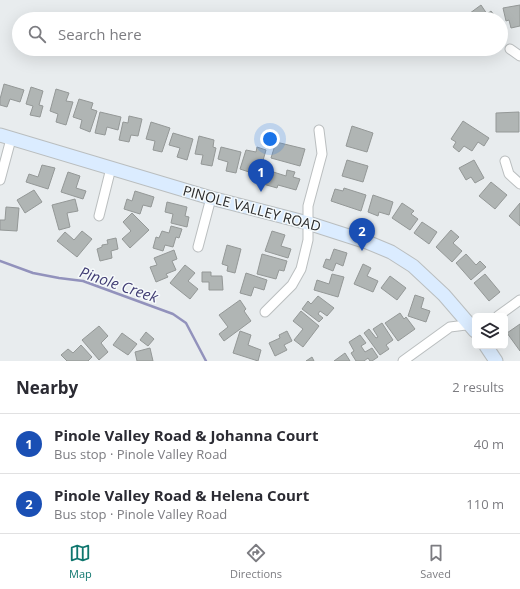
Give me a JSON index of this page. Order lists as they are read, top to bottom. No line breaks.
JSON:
{"streets":{"main road":["PINOLE VALLEY ROAD"]},"water":["Pinole Creek"],"page":{"search":"Search here","pins":["1","2"],"heading":["Nearby","2 results"],"list":[{"mark":"1","name":"Pinole Valley Road & Johanna Court","note":"Bus stop · Pinole Valley Road","value":"40 m"},{"mark":"2","name":"Pinole Valley Road & Helena Court","note":"Bus stop · Pinole Valley Road","value":"110 m"}],"nav":["Map","Directions","Saved"]}}
